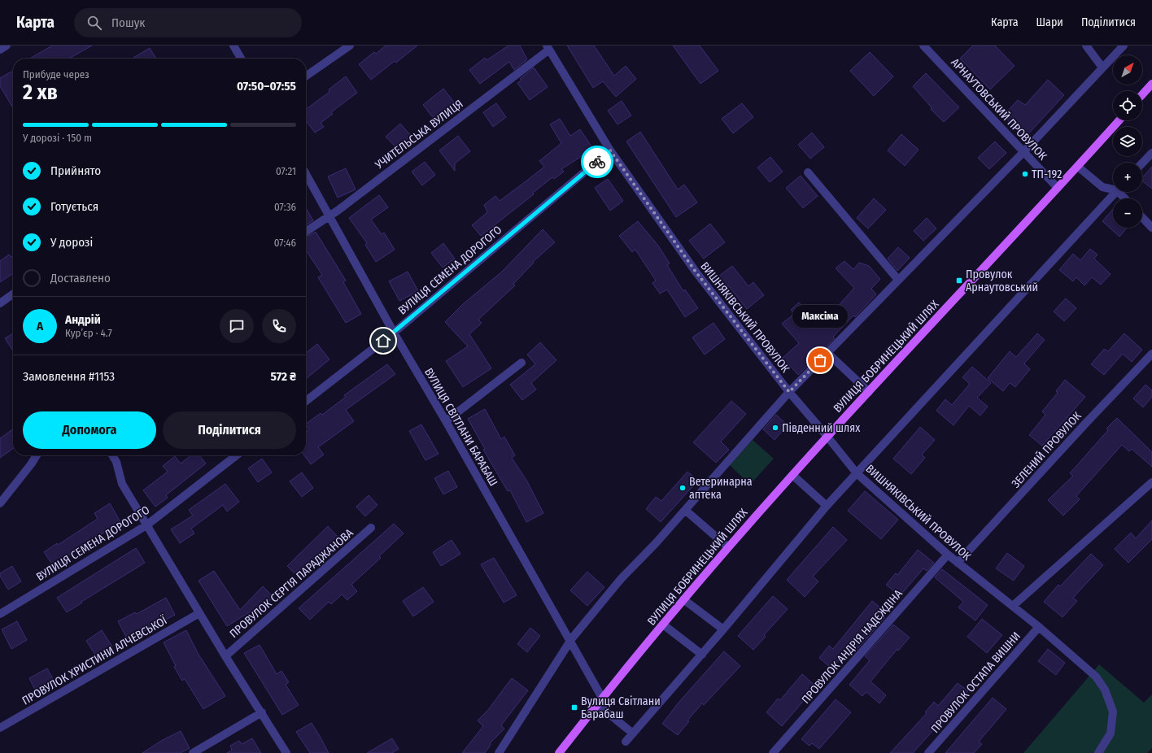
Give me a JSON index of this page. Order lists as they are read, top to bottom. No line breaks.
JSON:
{"streets":{"main road":["ВУЛИЦЯ БОБРИНЕЦЬКИЙ ШЛЯХ"],"street":["АРНАУТОВСЬКИЙ ПРОВУЛОК","УЧИТЕЛЬСЬКА ВУЛИЦЯ","ВУЛИЦЯ СЕМЕНА ДОРОГОГО","ВИШНЯКІВСЬКИЙ ПРОВУЛОК","ВУЛИЦЯ СВІТЛАНИ БАРАБАШ","ЗЕЛЕНИЙ ПРОВУЛОК","ПРОВУЛОК СЕРГІЯ ПАРАДЖАНОВА","ПРОВУЛОК АНДРІЯ НАДЄЖДІНА","ПРОВУЛОК ХРИСТИНИ АЛЧЕВСЬКОЇ","ПРОВУЛОК ОСТАПА ВИШНИ"]},"crossings":[["АРНАУТОВСЬКИЙ ПРОВУЛОК","ВУЛИЦЯ БОБРИНЕЦЬКИЙ ШЛЯХ"],["УЧИТЕЛЬСЬКА ВУЛИЦЯ","ВИШНЯКІВСЬКИЙ ПРОВУЛОК"],["УЧИТЕЛЬСЬКА ВУЛИЦЯ","ВУЛИЦЯ СВІТЛАНИ БАРАБАШ"],["ВУЛИЦЯ СЕМЕНА ДОРОГОГО","ВИШНЯКІВСЬКИЙ ПРОВУЛОК"],["ВУЛИЦЯ СЕМЕНА ДОРОГОГО","ВУЛИЦЯ СВІТЛАНИ БАРАБАШ"],["ВИШНЯКІВСЬКИЙ ПРОВУЛОК","ВУЛИЦЯ БОБРИНЕЦЬКИЙ ШЛЯХ"],["ВИШНЯКІВСЬКИЙ ПРОВУЛОК","ЗЕЛЕНИЙ ПРОВУЛОК"],["ВИШНЯКІВСЬКИЙ ПРОВУЛОК","ПРОВУЛОК АНДРІЯ НАДЄЖДІНА"],["ВИШНЯКІВСЬКИЙ ПРОВУЛОК","ПРОВУЛОК ОСТАПА ВИШНИ"],["ВУЛИЦЯ БОБРИНЕЦЬКИЙ ШЛЯХ","ВУЛИЦЯ СВІТЛАНИ БАРАБАШ"]],"places":{"other":["ТП-192","Максіма","Південний шлях","Ветеринарна аптека"],"transit":["Провулок Арнаутовський","Вулиця Світлани Барабаш"]},"north":"top right","page":{"header":"Карта","search":"Пошук","nav":["Карта","Шари","Поділитися"],"map_buttons":["+","−"],"heading":["2 хв","Прибуде через","07:50–07:55"],"panel":["Андрій","Кур’єр · 4.7","Замовлення #1153","572 ₴"],"bar":"У дорозі · 150 m","list":[["Прийнято","07:21"],["Готується","07:36"],["У дорозі","07:46"],"Доставлено"],"bubble":"Максіма","round":"А","buttons":["Допомога","Поділитися"]}}
